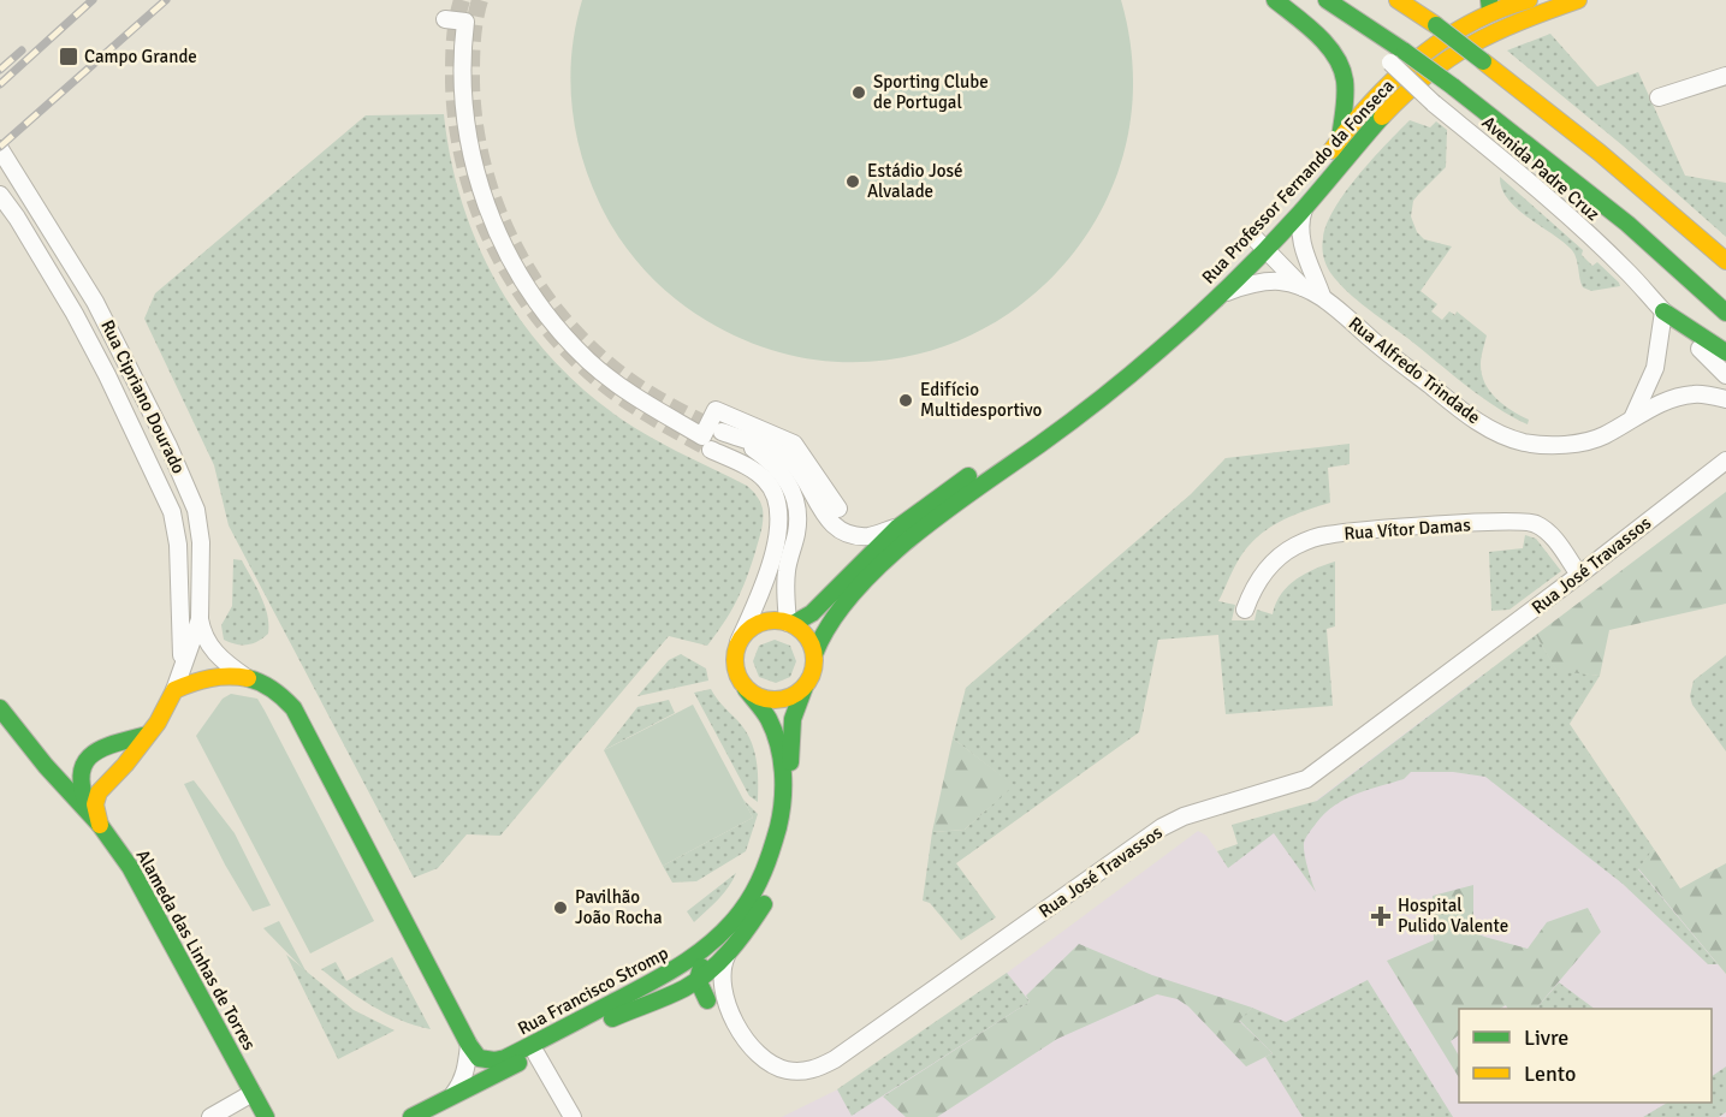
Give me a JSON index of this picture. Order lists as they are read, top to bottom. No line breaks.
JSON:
{"streets":{"main road":["Avenida Padre Cruz","Rua Professor Fernando da Fonseca","Alameda das Linhas de Torres","Rua Francisco Stromp"],"street":["Rua Alfredo Trindade","Rua Cipriano Dourado","Rua Vítor Damas","Rua José Travassos"]},"crossings":[["Rua Professor Fernando da Fonseca","Rua Alfredo Trindade"],["Rua Professor Fernando da Fonseca","Rua Francisco Stromp"],["Rua Vítor Damas","Rua José Travassos"],["Rua José Travassos","Rua Francisco Stromp"]],"places":{"transit":["Campo Grande"],"other":["Sporting Clube de Portugal","Estádio José Alvalade","Edifício Multidesportivo","Pavilhão João Rocha"],"health":["Hospital Pulido Valente"]},"legend":["Livre","Lento"]}
